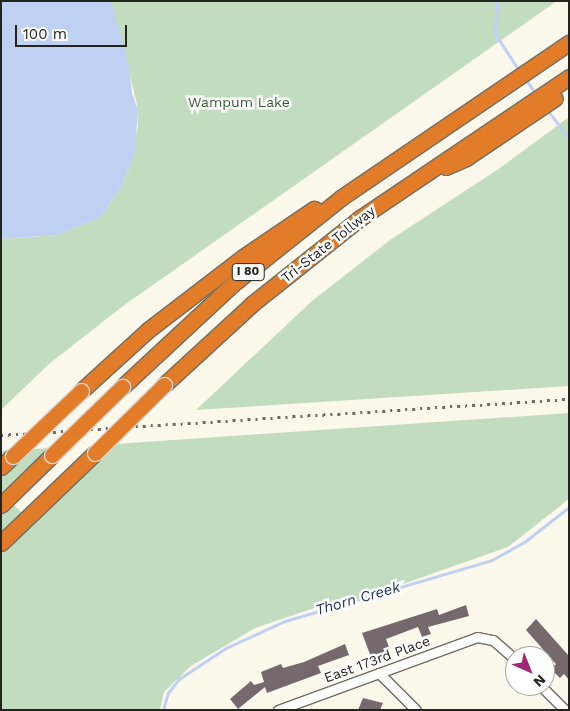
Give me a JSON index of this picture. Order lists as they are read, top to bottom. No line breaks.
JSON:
{"streets":{"highway":["Tri-State Tollway","I 80"],"street":["East 173rd Place"]},"water":["Thorn Creek"],"parks":["Wampum Lake"],"scale_bar":"100 m","north":"bottom right"}
